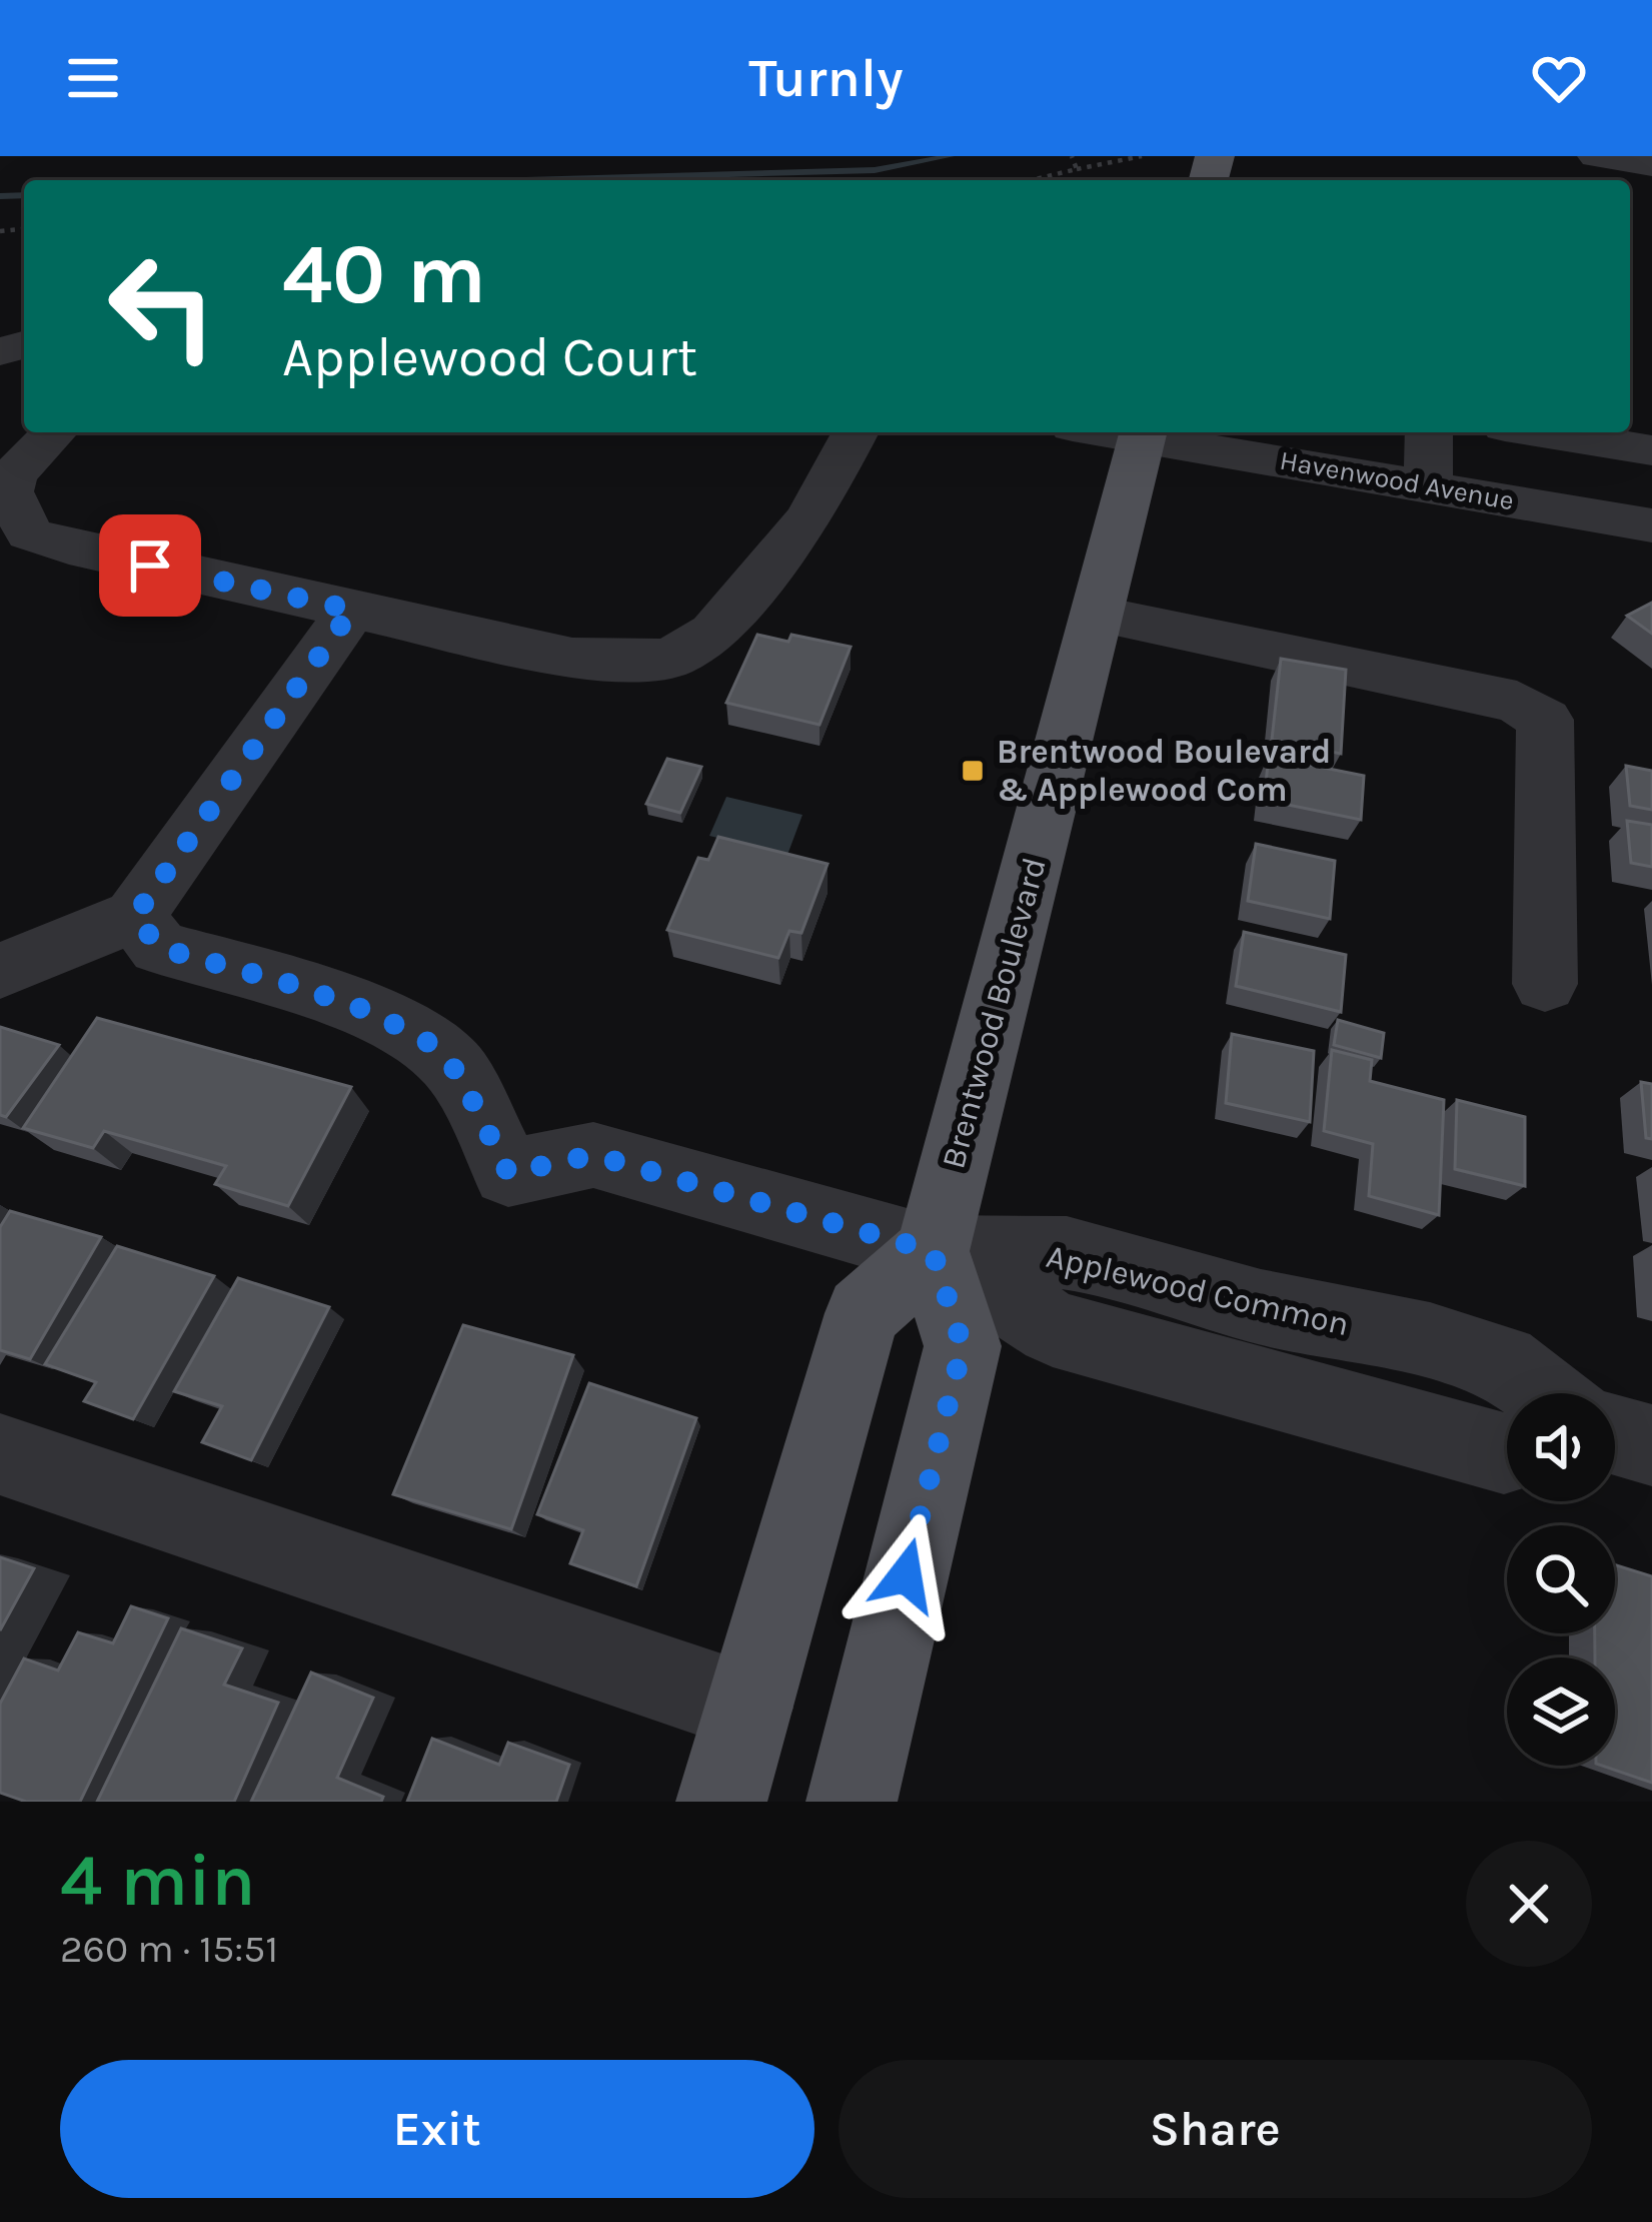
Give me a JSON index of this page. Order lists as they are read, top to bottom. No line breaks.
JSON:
{"streets":{"main road":["Brentwood Boulevard"],"street":["Havenwood Avenue","Applewood Common"]},"crossings":[["Brentwood Boulevard","Applewood Common"]],"places":{"transit":["Brentwood Boulevard & Applewood Com"]},"page":{"header":"Turnly","turn":["40 m","Applewood Court"],"heading":["4 min","260 m · 15:51"],"buttons":["Exit","Share"]}}
